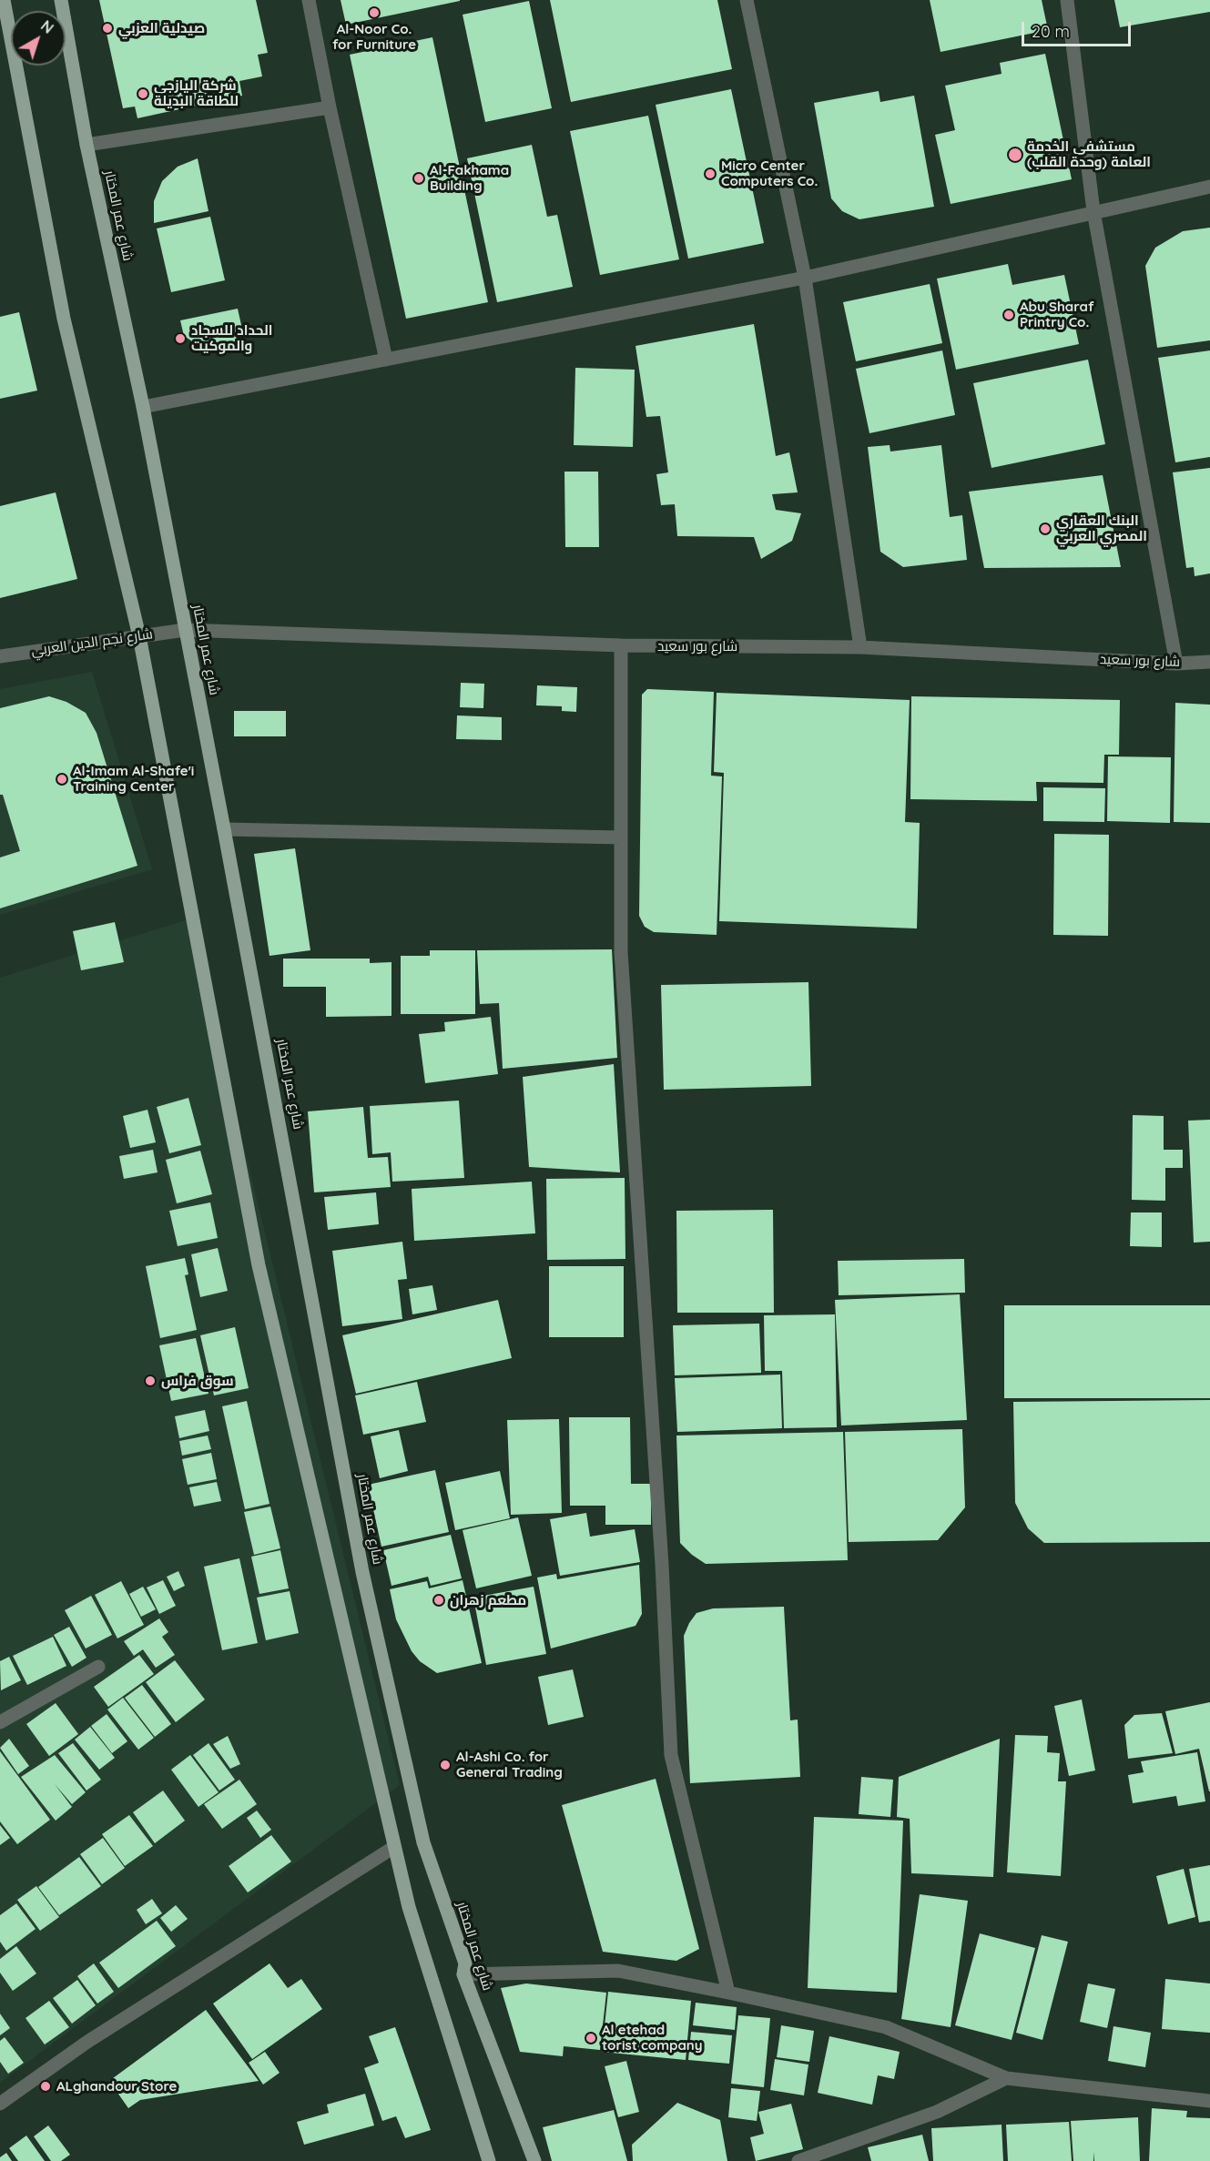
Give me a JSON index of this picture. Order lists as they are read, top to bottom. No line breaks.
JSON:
{"streets":{"main road":["شارع عمر المختار"],"street":["شارع نجم الدين العربي","شارع بور سعيد"]},"crossings":[["شارع عمر المختار","شارع نجم الدين العربي"],["شارع عمر المختار","شارع بور سعيد"],["شارع نجم الدين العربي","شارع بور سعيد"]],"places":["Al-Noor Co. for Furniture","صيدلية العزبي","شركة اليازجي للطاقة البديلة","مستشفى الخدمة العامة (وحدة القلب)","Micro Center Computers Co.","Al-Fakhama Building","Abu Sharaf Printry Co.","الحداد للسجاد والموكيت","البنك العقاري المصري العربي","Al-Imam Al-Shafe'i Training Center","سوق فراس","مطعم زهران","Al-Ashi Co. for General Trading","Al etehad torist company","ALghandour Store"],"scale_bar":"20 m","north":"top right"}
